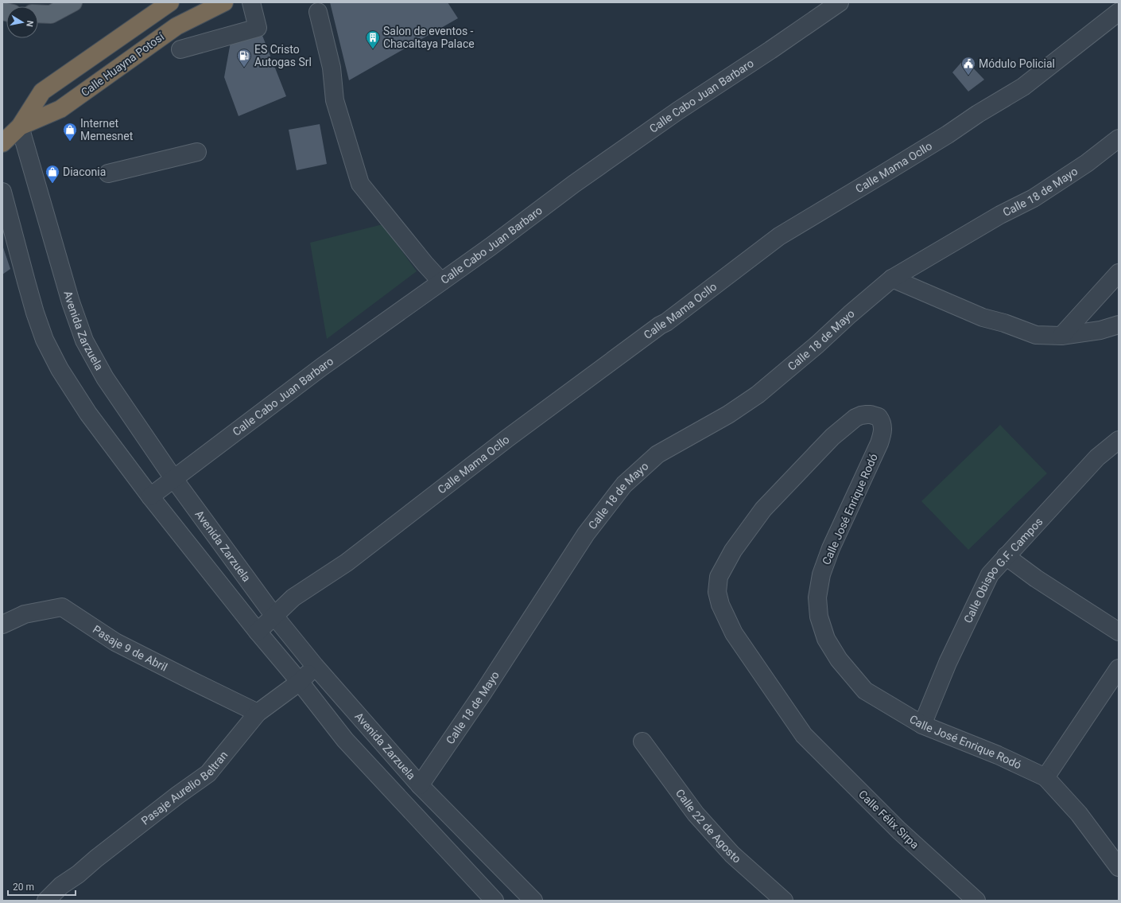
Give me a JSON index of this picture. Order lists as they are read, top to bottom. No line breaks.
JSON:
{"streets":{"highway":["Calle Huayna Potosí"],"street":["Calle Cabo Juan Barbaro","Calle Mama Ocllo","Calle 18 de Mayo","Avenida Zarzuela","Calle José Enrique Rodó","Calle Obispo G.F. Campos","Pasaje 9 de Abril","Pasaje Aurelio Beltran","Calle Félix Sirpa","Calle 22 de Agosto"]},"crossings":[["Calle Huayna Potosí","Avenida Zarzuela"],["Calle Cabo Juan Barbaro","Avenida Zarzuela"],["Calle Mama Ocllo","Avenida Zarzuela"],["Calle 18 de Mayo","Avenida Zarzuela"],["Avenida Zarzuela","Pasaje Aurelio Beltran"],["Calle José Enrique Rodó","Calle Obispo G.F. Campos"],["Calle José Enrique Rodó","Calle Félix Sirpa"],["Pasaje 9 de Abril","Pasaje Aurelio Beltran"]],"places":{"building":["Salon de eventos - Chacaltaya Palace"],"fuel station":["ES Cristo Autogas Srl"],"public building":["Módulo Policial"],"shop":["Internet Memesnet","Diaconia"]},"scale_bar":"20 m","north":"right"}
